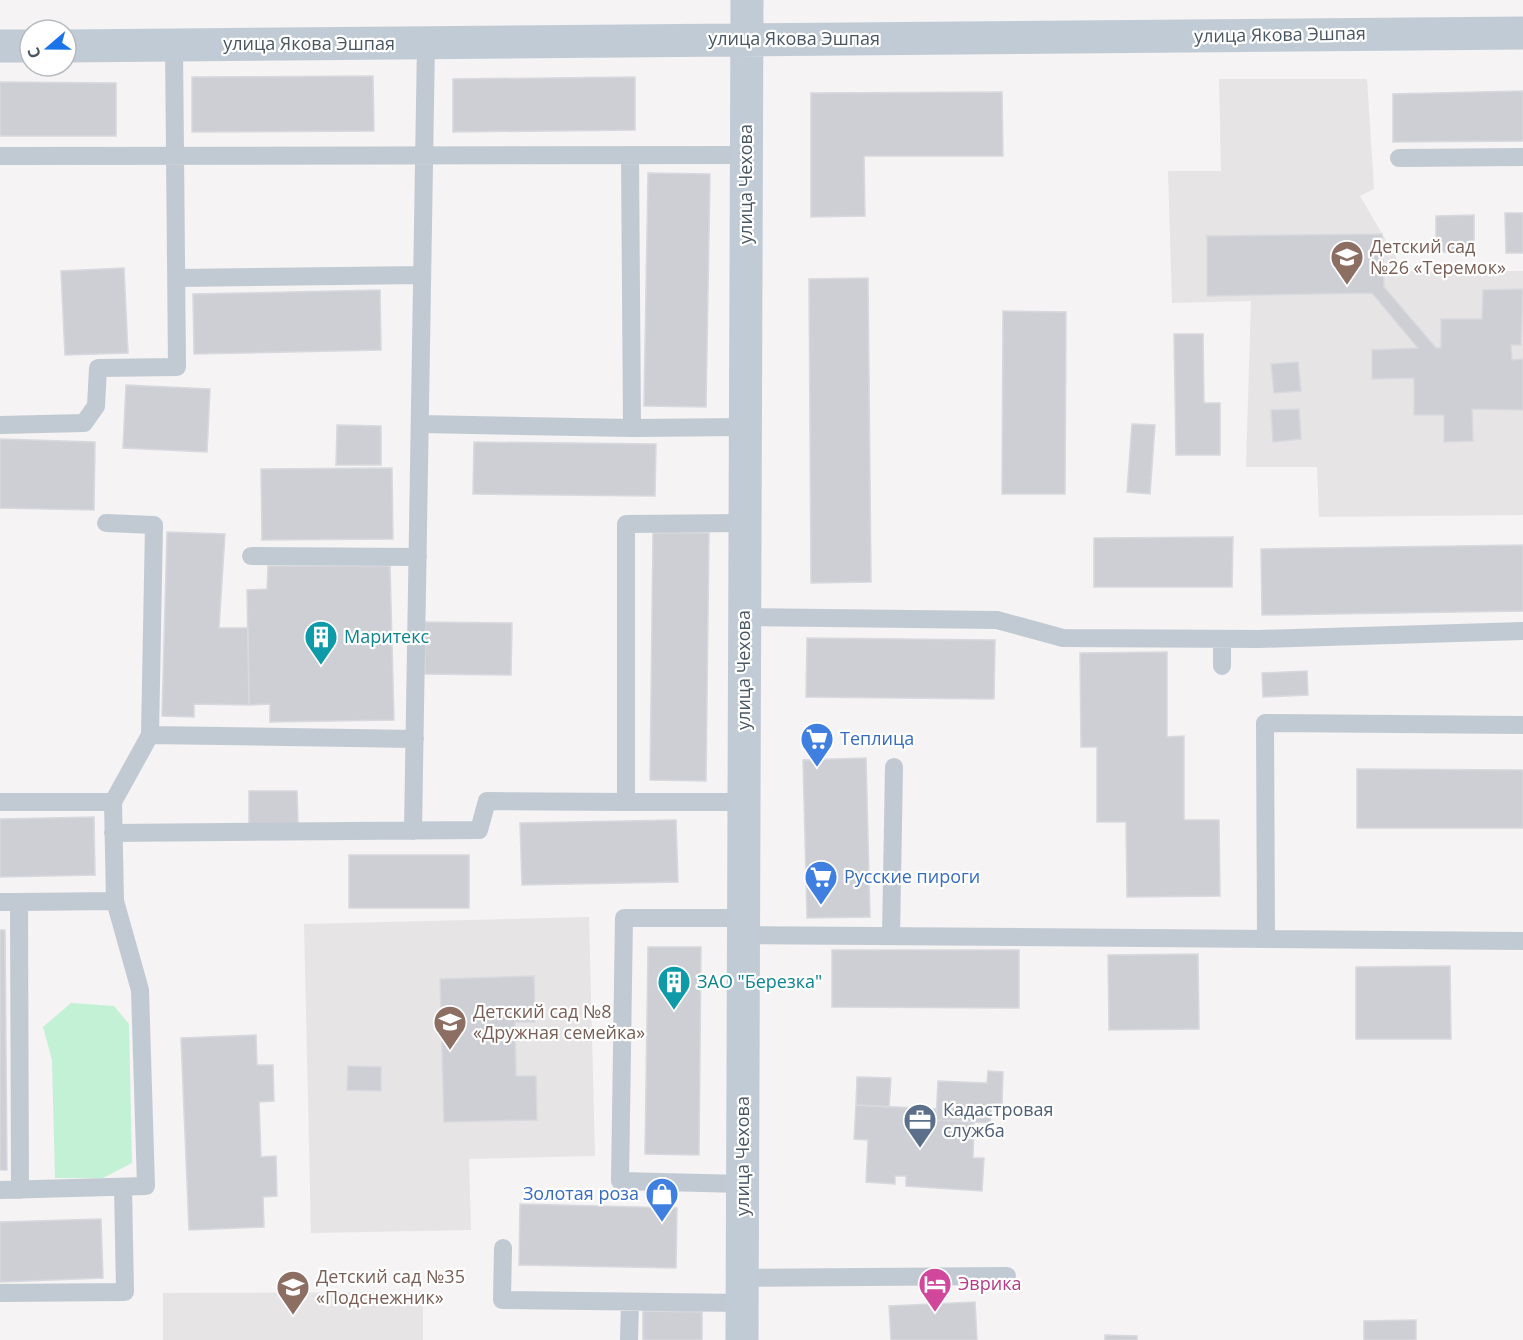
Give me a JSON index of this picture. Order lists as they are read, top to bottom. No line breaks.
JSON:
{"streets":{"street":["улица Якова Эшпая","улица Чехова"]},"crossings":[["улица Якова Эшпая","улица Чехова"]],"places":{"school or university":["Детский сад №26 «Теремок»","Детский сад №8 «Дружная семейка»","Детский сад №35 «Подснежник»"],"building":["Маритекс","ЗАО \"Березка\""],"supermarket":["Теплица","Русские пироги"],"office":["Кадастровая служба"],"shop":["Золотая роза"],"hotel":["Эврика"]},"north":"left"}
